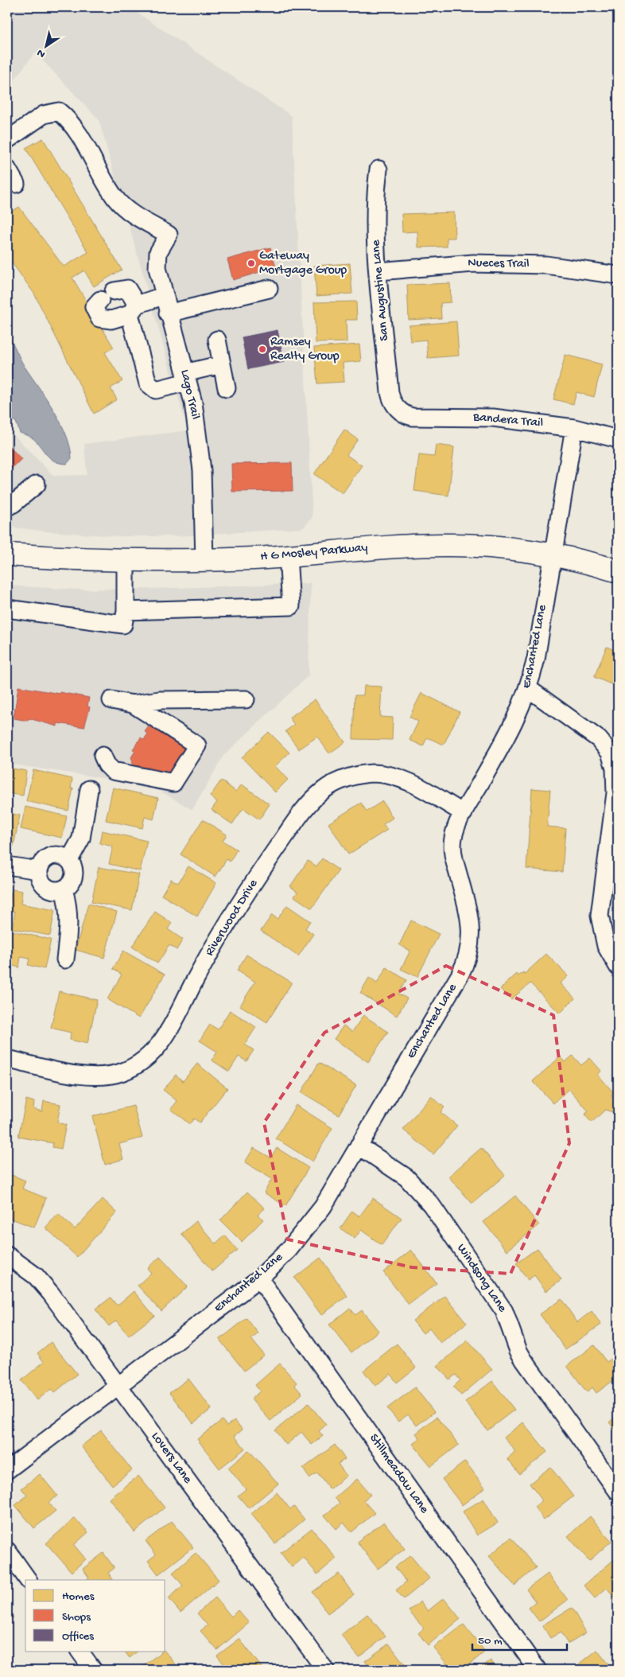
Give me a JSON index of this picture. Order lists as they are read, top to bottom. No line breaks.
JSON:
{"streets":{"main road":["H G Mosley Parkway"],"street":["Nueces Trail","San Augustine Lane","Lago Trail","Bandera Trail","Enchanted Lane","Riverwood Drive","Windsong Lane","Lovers Lane","Stillmeadow Lane"]},"crossings":[["Nueces Trail","San Augustine Lane"],["San Augustine Lane","Bandera Trail"],["Lago Trail","H G Mosley Parkway"],["Bandera Trail","Enchanted Lane"],["H G Mosley Parkway","Enchanted Lane"],["Enchanted Lane","Riverwood Drive"],["Enchanted Lane","Windsong Lane"],["Enchanted Lane","Lovers Lane"],["Enchanted Lane","Stillmeadow Lane"]],"places":["Gateway Mortgage Group","Ramsey Realty Group"],"legend":["Homes","Shops","Offices"],"scale_bar":"50 m","north":"bottom left"}
